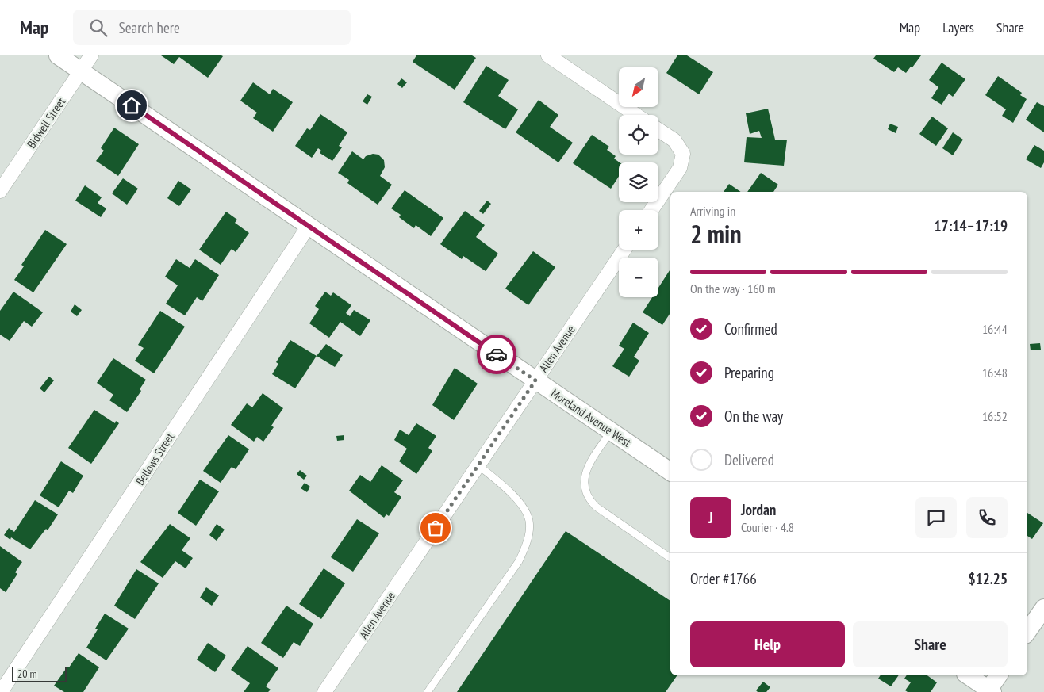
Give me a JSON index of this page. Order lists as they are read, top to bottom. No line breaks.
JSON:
{"streets":{"street":["Bidwell Street","Allen Avenue","Moreland Avenue West","Bellows Street"]},"crossings":[["Bidwell Street","Moreland Avenue West"],["Allen Avenue","Moreland Avenue West"],["Moreland Avenue West","Bellows Street"]],"scale_bar":"20 m","north":"bottom left","page":{"header":"Map","search":"Search here","nav":["Map","Layers","Share"],"map_buttons":["+","−"],"heading":["2 min","Arriving in","17:14–17:19"],"panel":["Jordan","Courier · 4.8","Order #1766","$12.25"],"bar":"On the way · 160 m","list":[["Confirmed","16:44"],["Preparing","16:48"],["On the way","16:52"],"Delivered"],"round":"J","buttons":["Help","Share"],"scale":"20 m"}}
